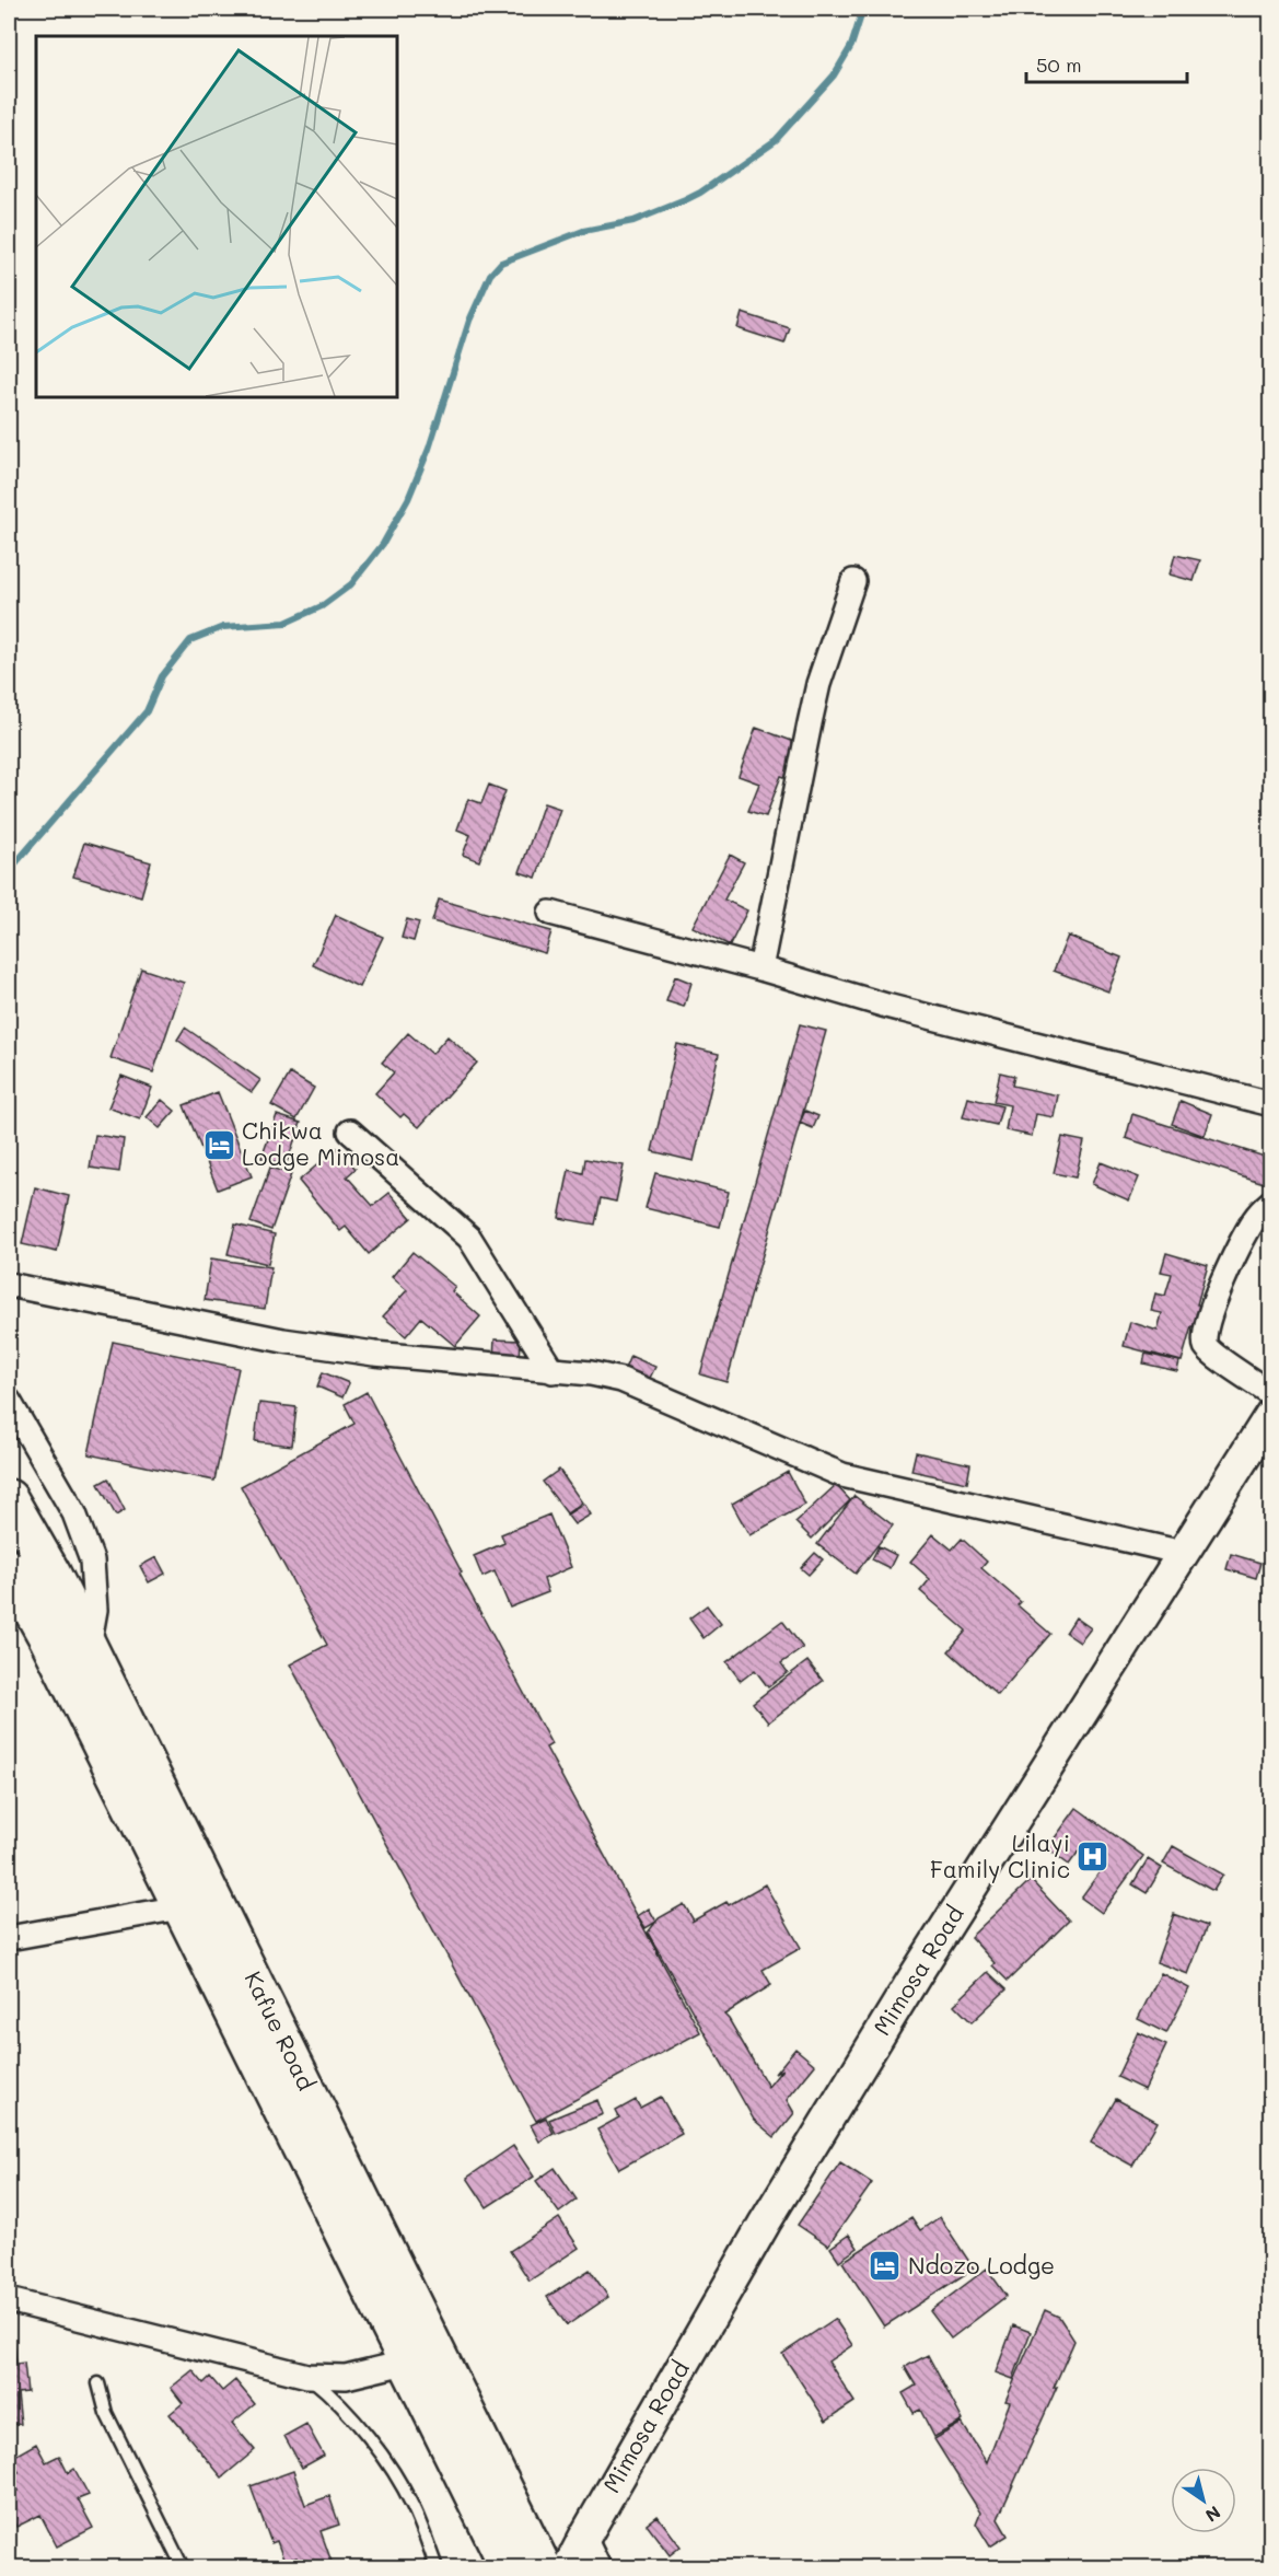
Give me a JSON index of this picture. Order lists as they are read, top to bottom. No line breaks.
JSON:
{"streets":{"highway":["Kafue Road"],"street":["Mimosa Road"]},"places":{"hotel":["Chikwa Lodge Mimosa","Ndozo Lodge"],"hospital":["Lilayi Family Clinic"]},"scale_bar":"50 m","north":"bottom right"}
